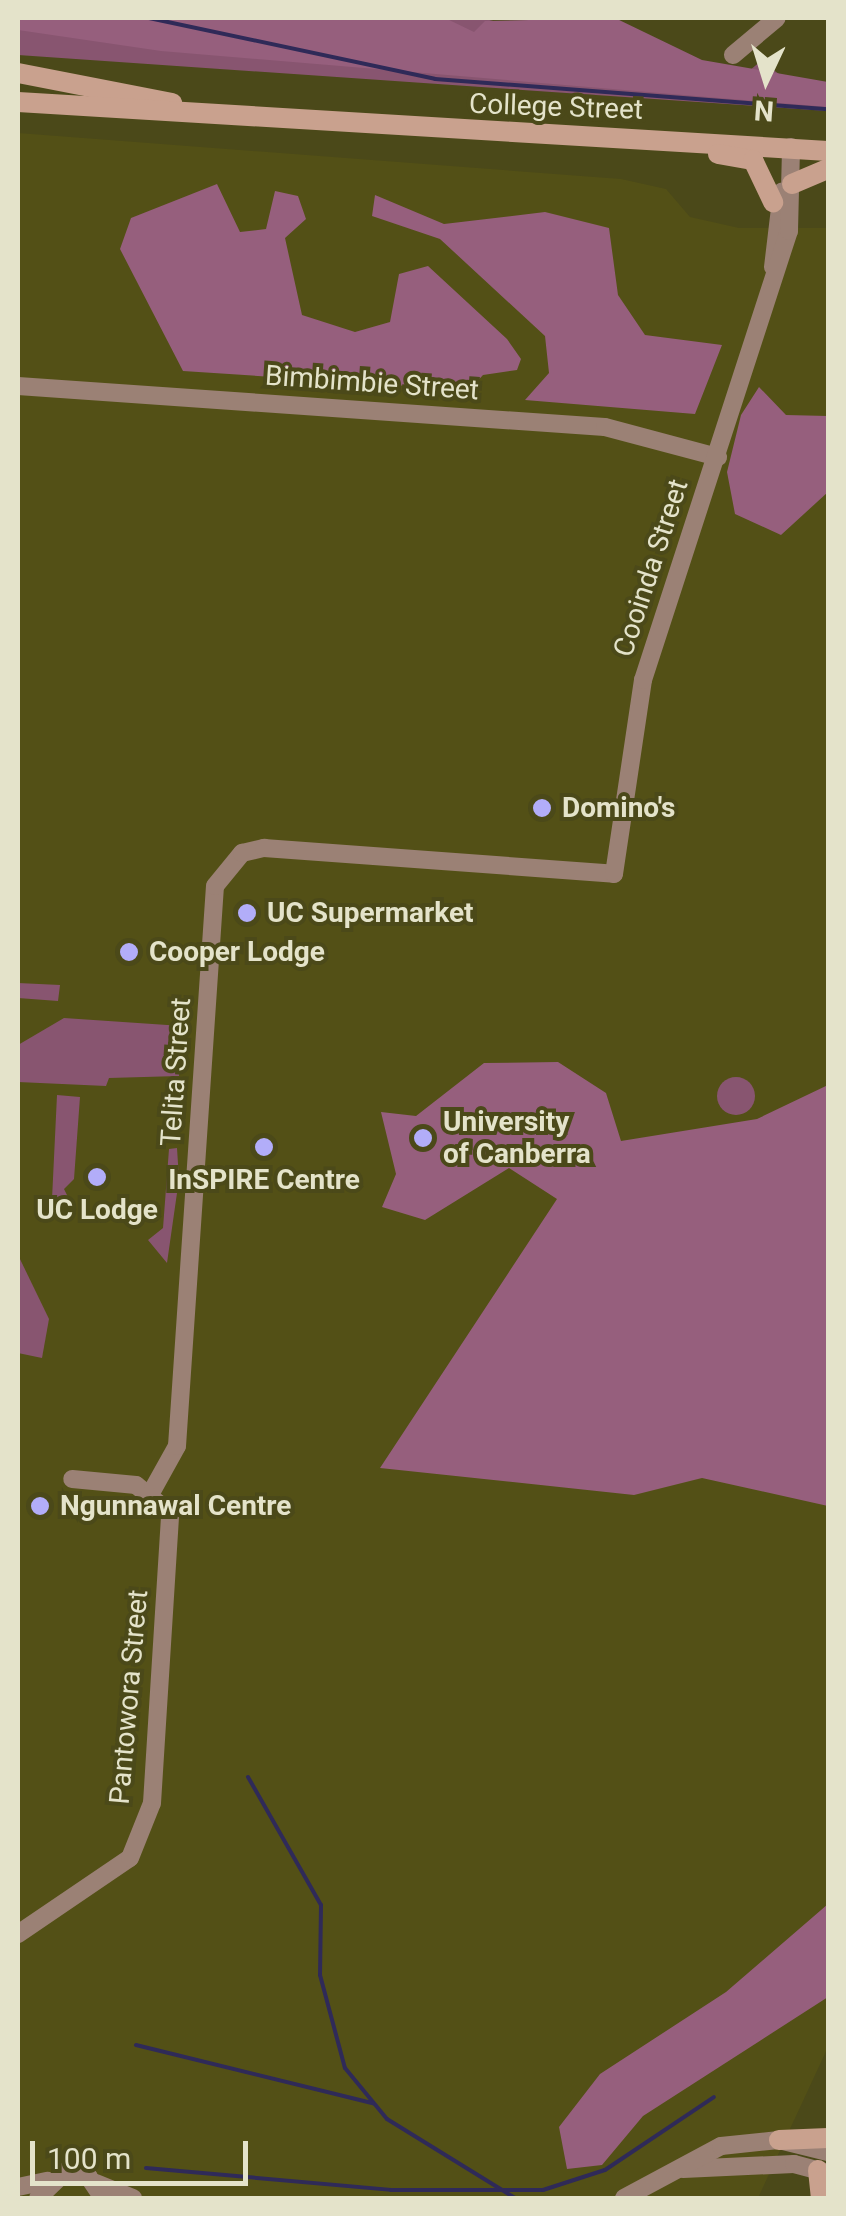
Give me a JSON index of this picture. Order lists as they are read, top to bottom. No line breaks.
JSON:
{"streets":{"street":["College Street","Bimbimbie Street","Cooinda Street","Telita Street","Pantowora Street"]},"crossings":[["College Street","Cooinda Street"],["Bimbimbie Street","Cooinda Street"],["Cooinda Street","Telita Street"],["Telita Street","Pantowora Street"]],"places":["Domino's","UC Supermarket","Cooper Lodge","University of Canberra","InSPIRE Centre","UC Lodge","Ngunnawal Centre"],"scale_bar":"100 m","north":"bottom"}
